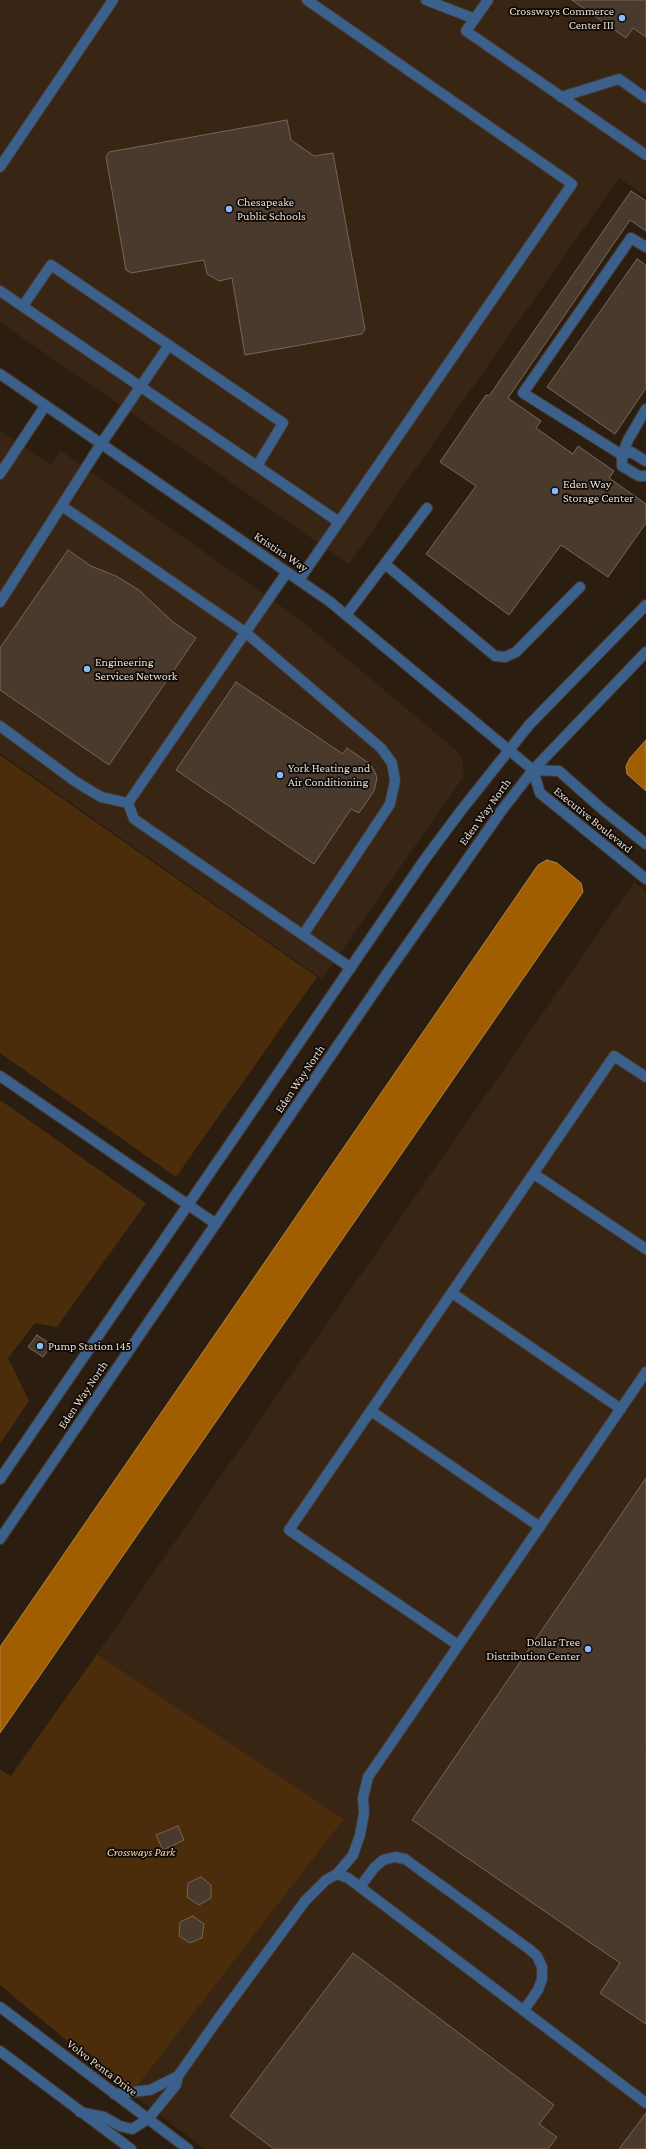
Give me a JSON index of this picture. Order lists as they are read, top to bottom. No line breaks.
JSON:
{"streets":{"street":["Kristina Way","Eden Way North","Executive Boulevard","Volvo Penta Drive"]},"crossings":[["Kristina Way","Eden Way North"],["Kristina Way","Executive Boulevard"],["Eden Way North","Executive Boulevard"]],"parks":["Crossways Park"],"places":["Crossways Commerce Center III","Chesapeake Public Schools","Eden Way Storage Center","Engineering Services Network","York Heating and Air Conditioning","Pump Station 145","Dollar Tree Distribution Center"]}
